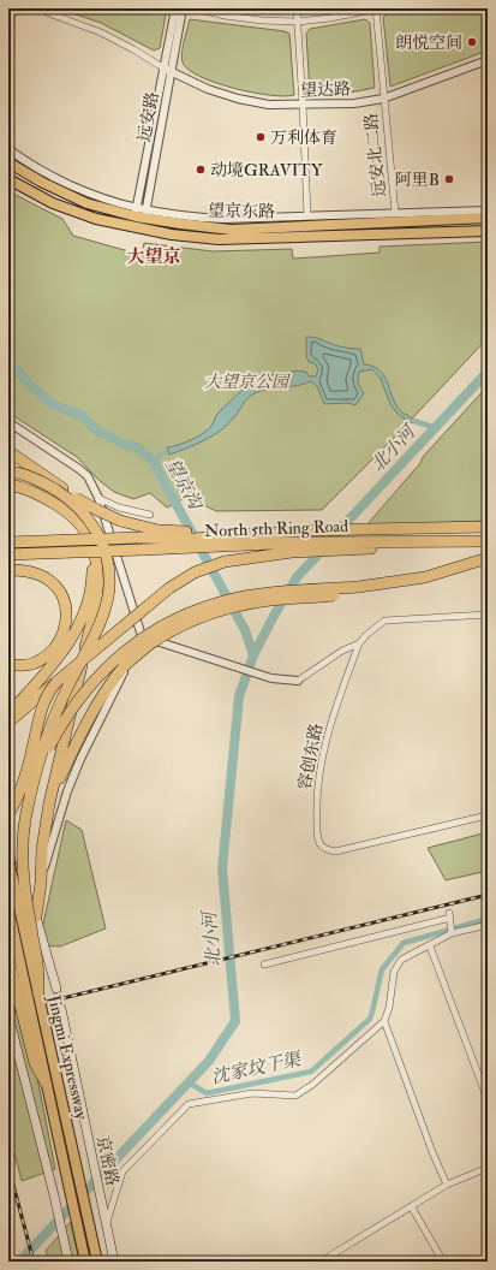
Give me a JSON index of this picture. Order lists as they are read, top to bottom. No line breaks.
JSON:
{"streets":{"highway":["North 5th Ring Road"],"main road":["望京东路","Jingmi Expressway","京密路"],"street":["望达路","远安路","远安北二路","容创东路"]},"crossings":[["望达路","远安路"],["望达路","远安北二路"],["远安路","望京东路"]],"districts":["大望京"],"water":["北小河","望京沟","沈家坟干渠"],"parks":["大望京公园"],"places":["朗悦空间","万利体育","动境GRAVITY","阿里B"]}
